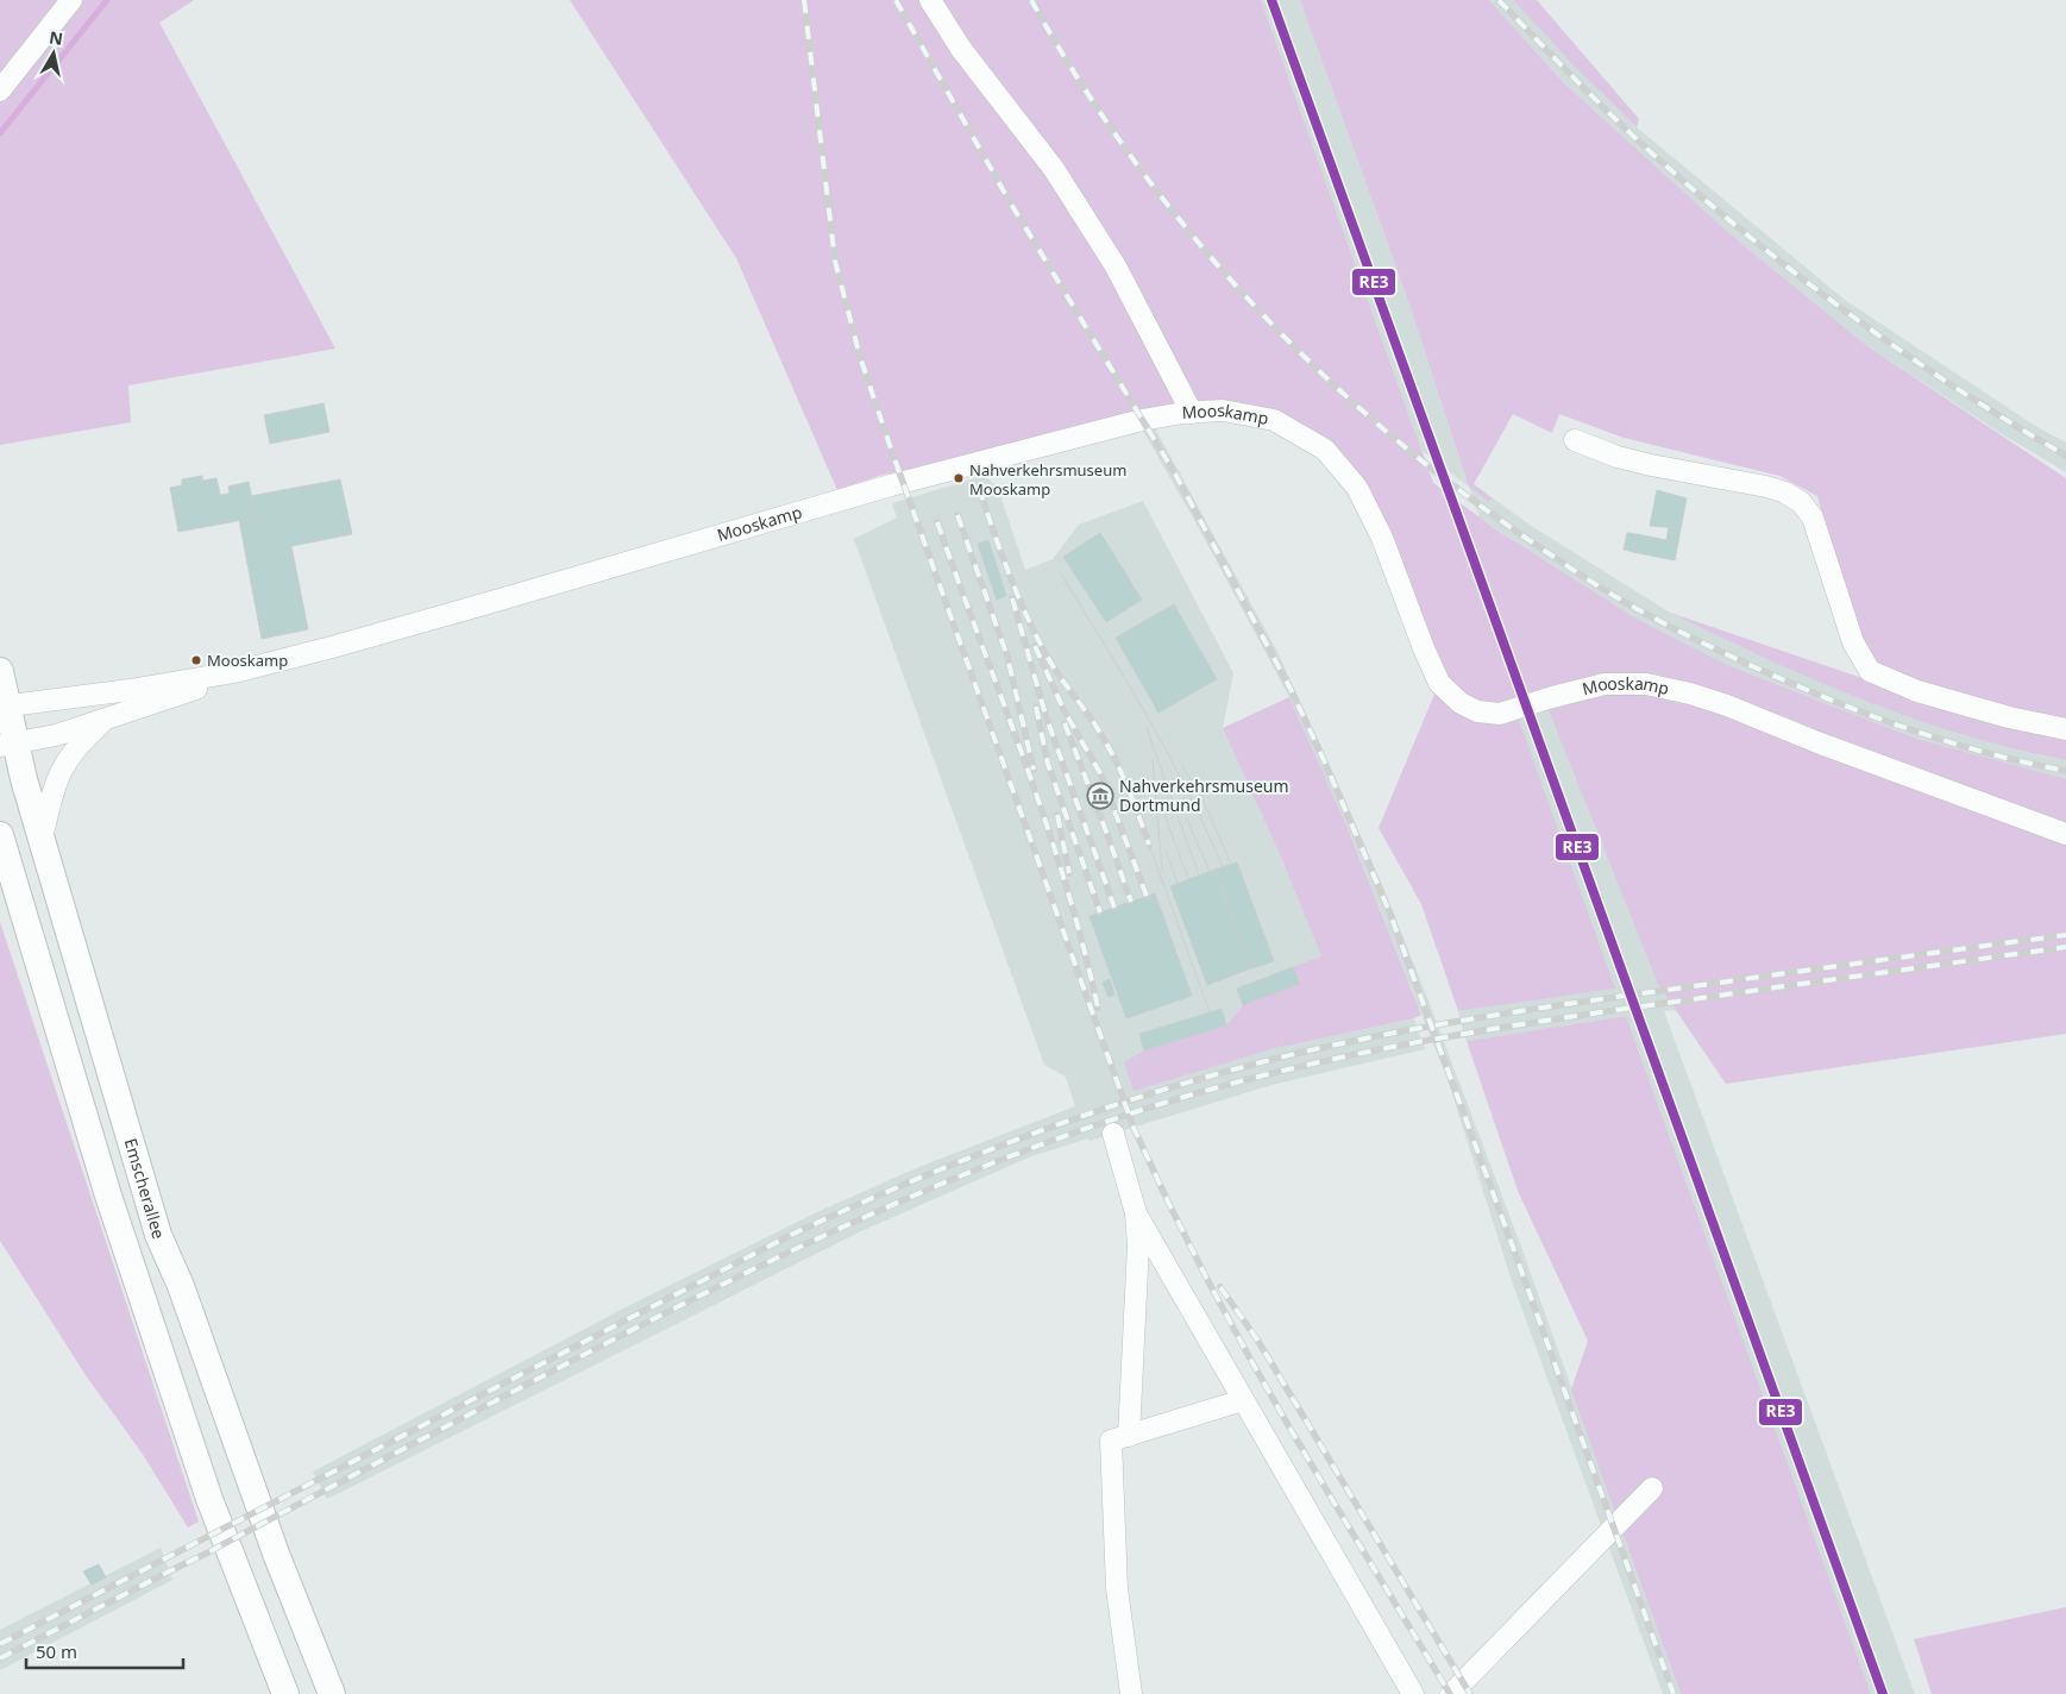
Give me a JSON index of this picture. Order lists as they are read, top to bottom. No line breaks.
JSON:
{"streets":{"main road":["Emscherallee"],"street":["Mooskamp"]},"crossings":[["Mooskamp","Emscherallee"]],"places":{"other":["Nahverkehrsmuseum Mooskamp","Mooskamp"],"museum":["Nahverkehrsmuseum Dortmund"]},"lines":["transit line RE3"],"scale_bar":"50 m","north":"top"}
